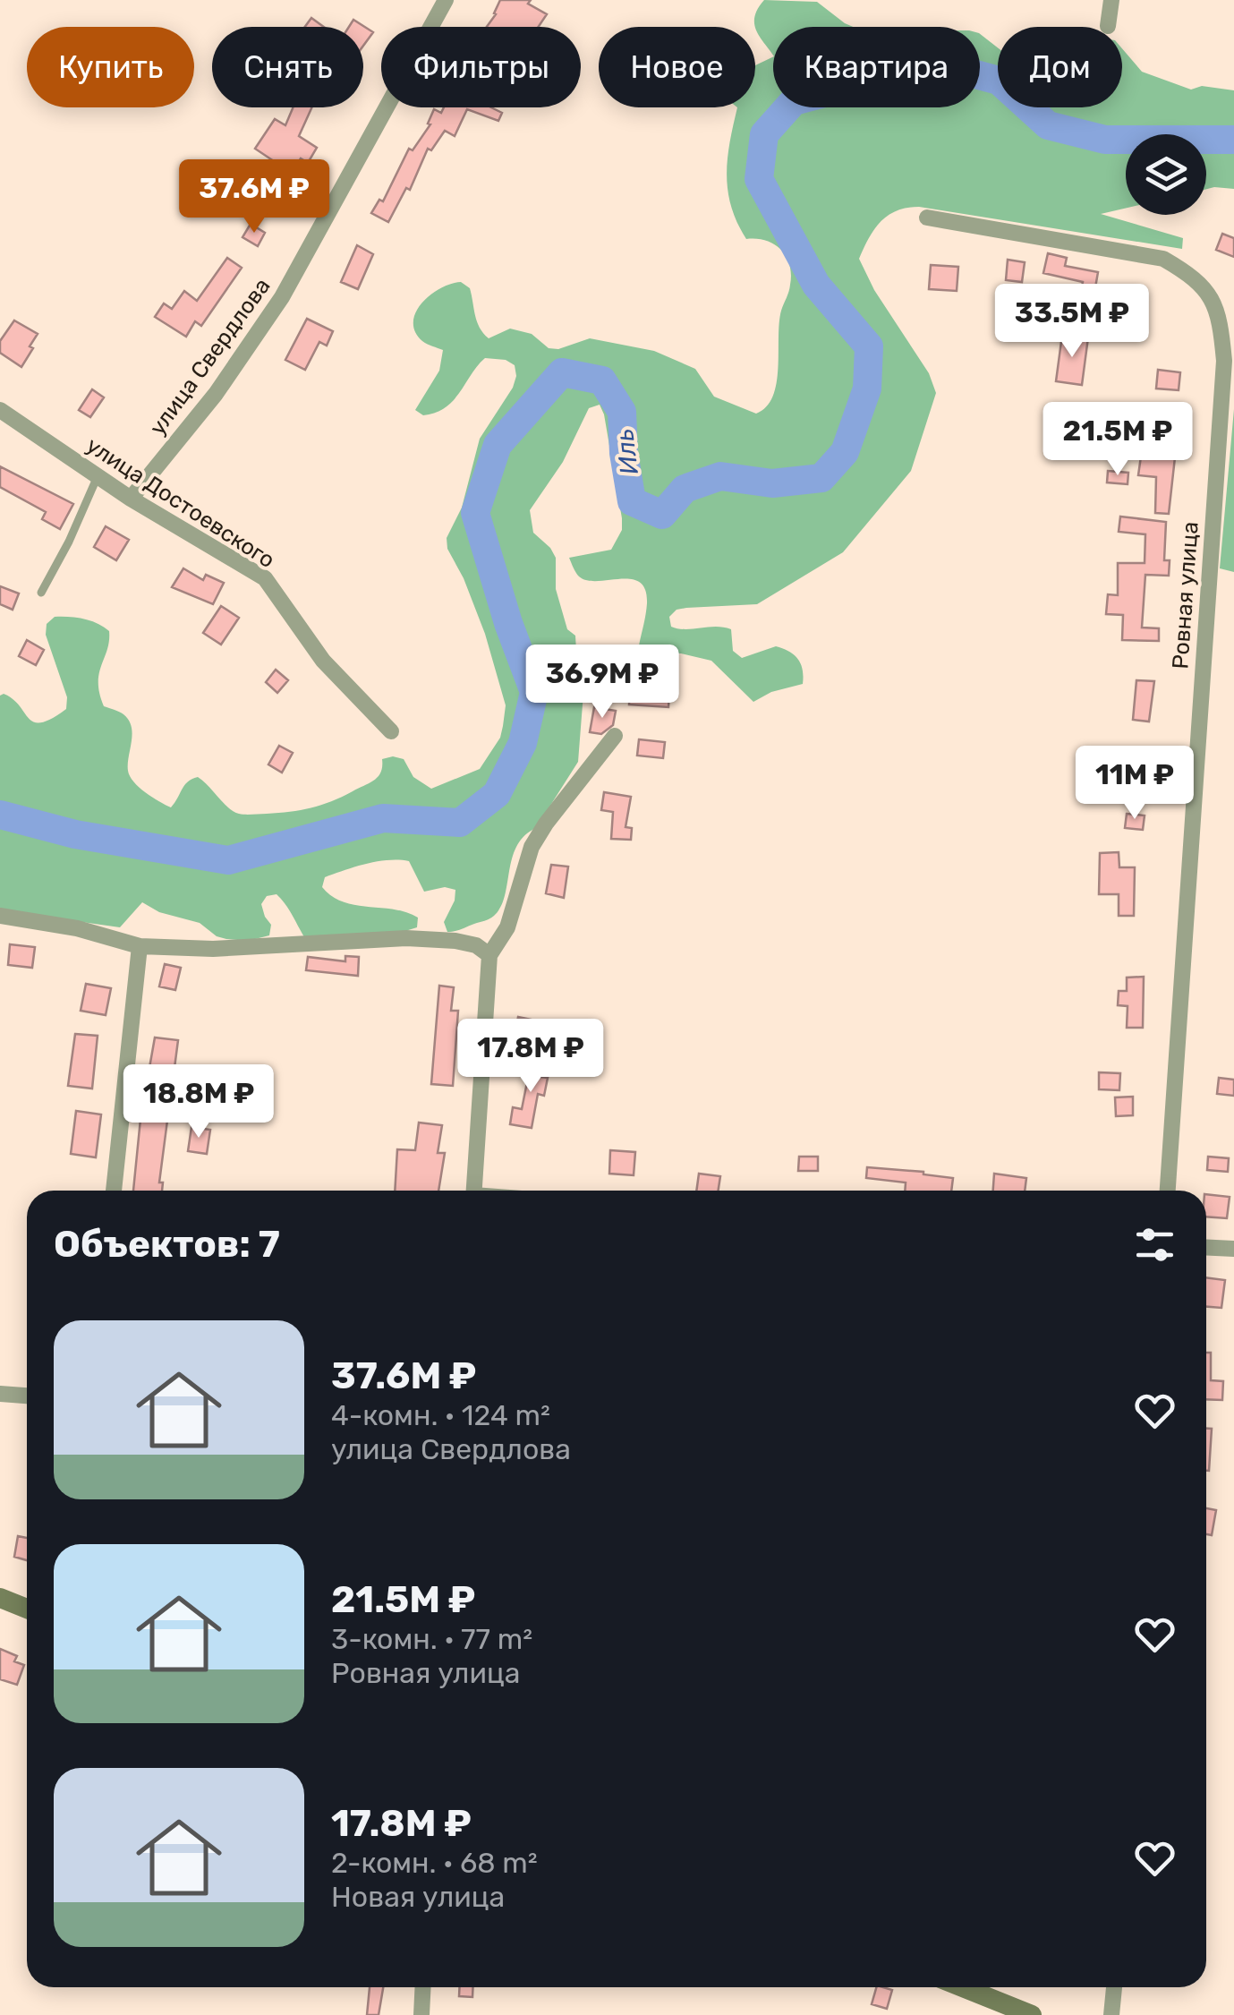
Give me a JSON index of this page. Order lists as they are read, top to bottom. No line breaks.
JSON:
{"streets":{"street":["улица Свердлова","улица Достоевского","Ровная улица"]},"crossings":[["улица Свердлова","улица Достоевского"]],"water":["Иль"],"page":{"chip":["Купить","Снять","Фильтры","Новое","Квартира","Дом"],"price":["37.6M ₽","33.5M ₽","21.5M ₽","36.9M ₽","11M ₽","17.8M ₽","18.8M ₽"],"heading":"Объектов: 7","list":[{"name":"37.6M ₽","note":"4-комн. · 124 m² · улица Свердлова"},{"name":"21.5M ₽","note":"3-комн. · 77 m² · Ровная улица"},{"name":"17.8M ₽","note":"2-комн. · 68 m² · Новая улица"}]}}
